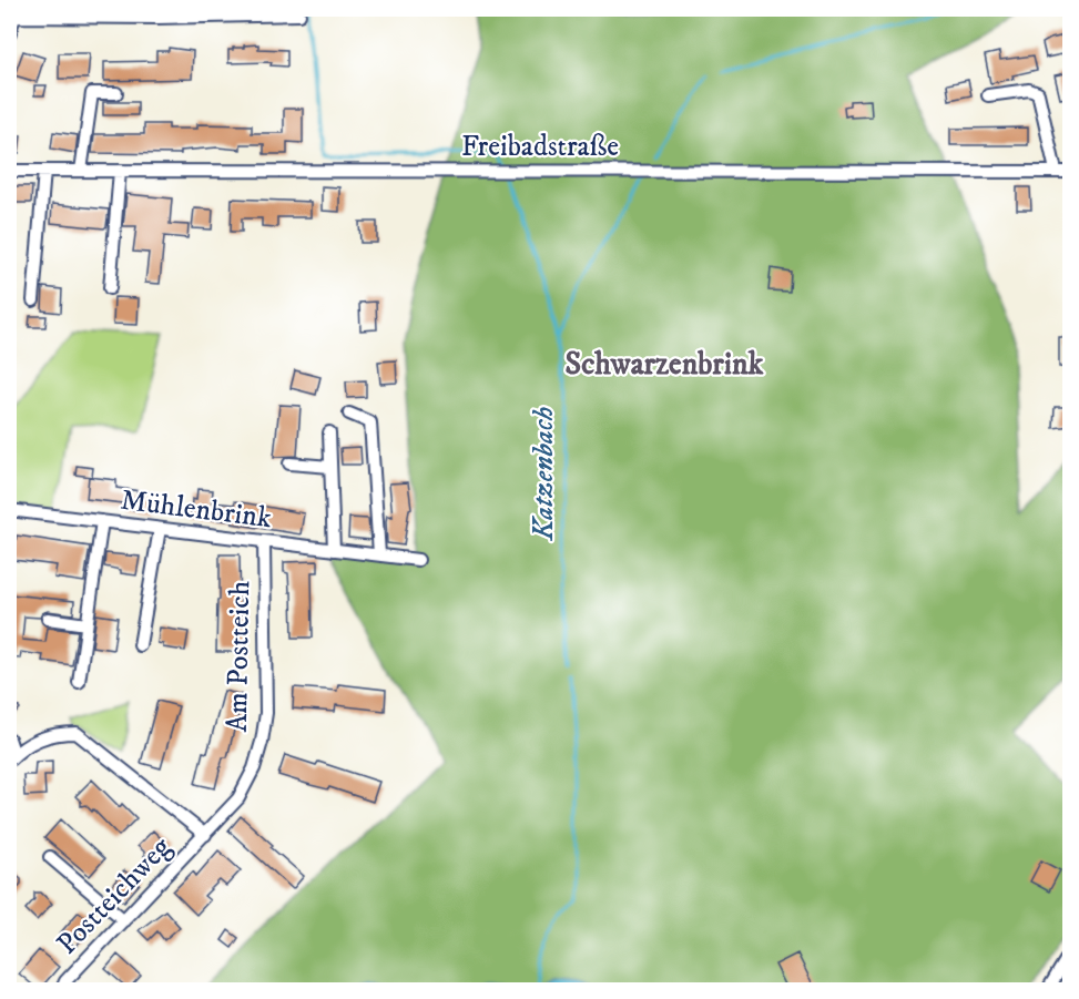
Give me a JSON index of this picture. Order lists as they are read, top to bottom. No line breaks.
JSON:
{"streets":{"street":["Freibadstraße","Mühlenbrink","Am Postteich","Postteichweg"]},"crossings":[["Mühlenbrink","Am Postteich"],["Am Postteich","Postteichweg"]],"districts":["Schwarzenbrink"],"water":["Katzenbach"]}
